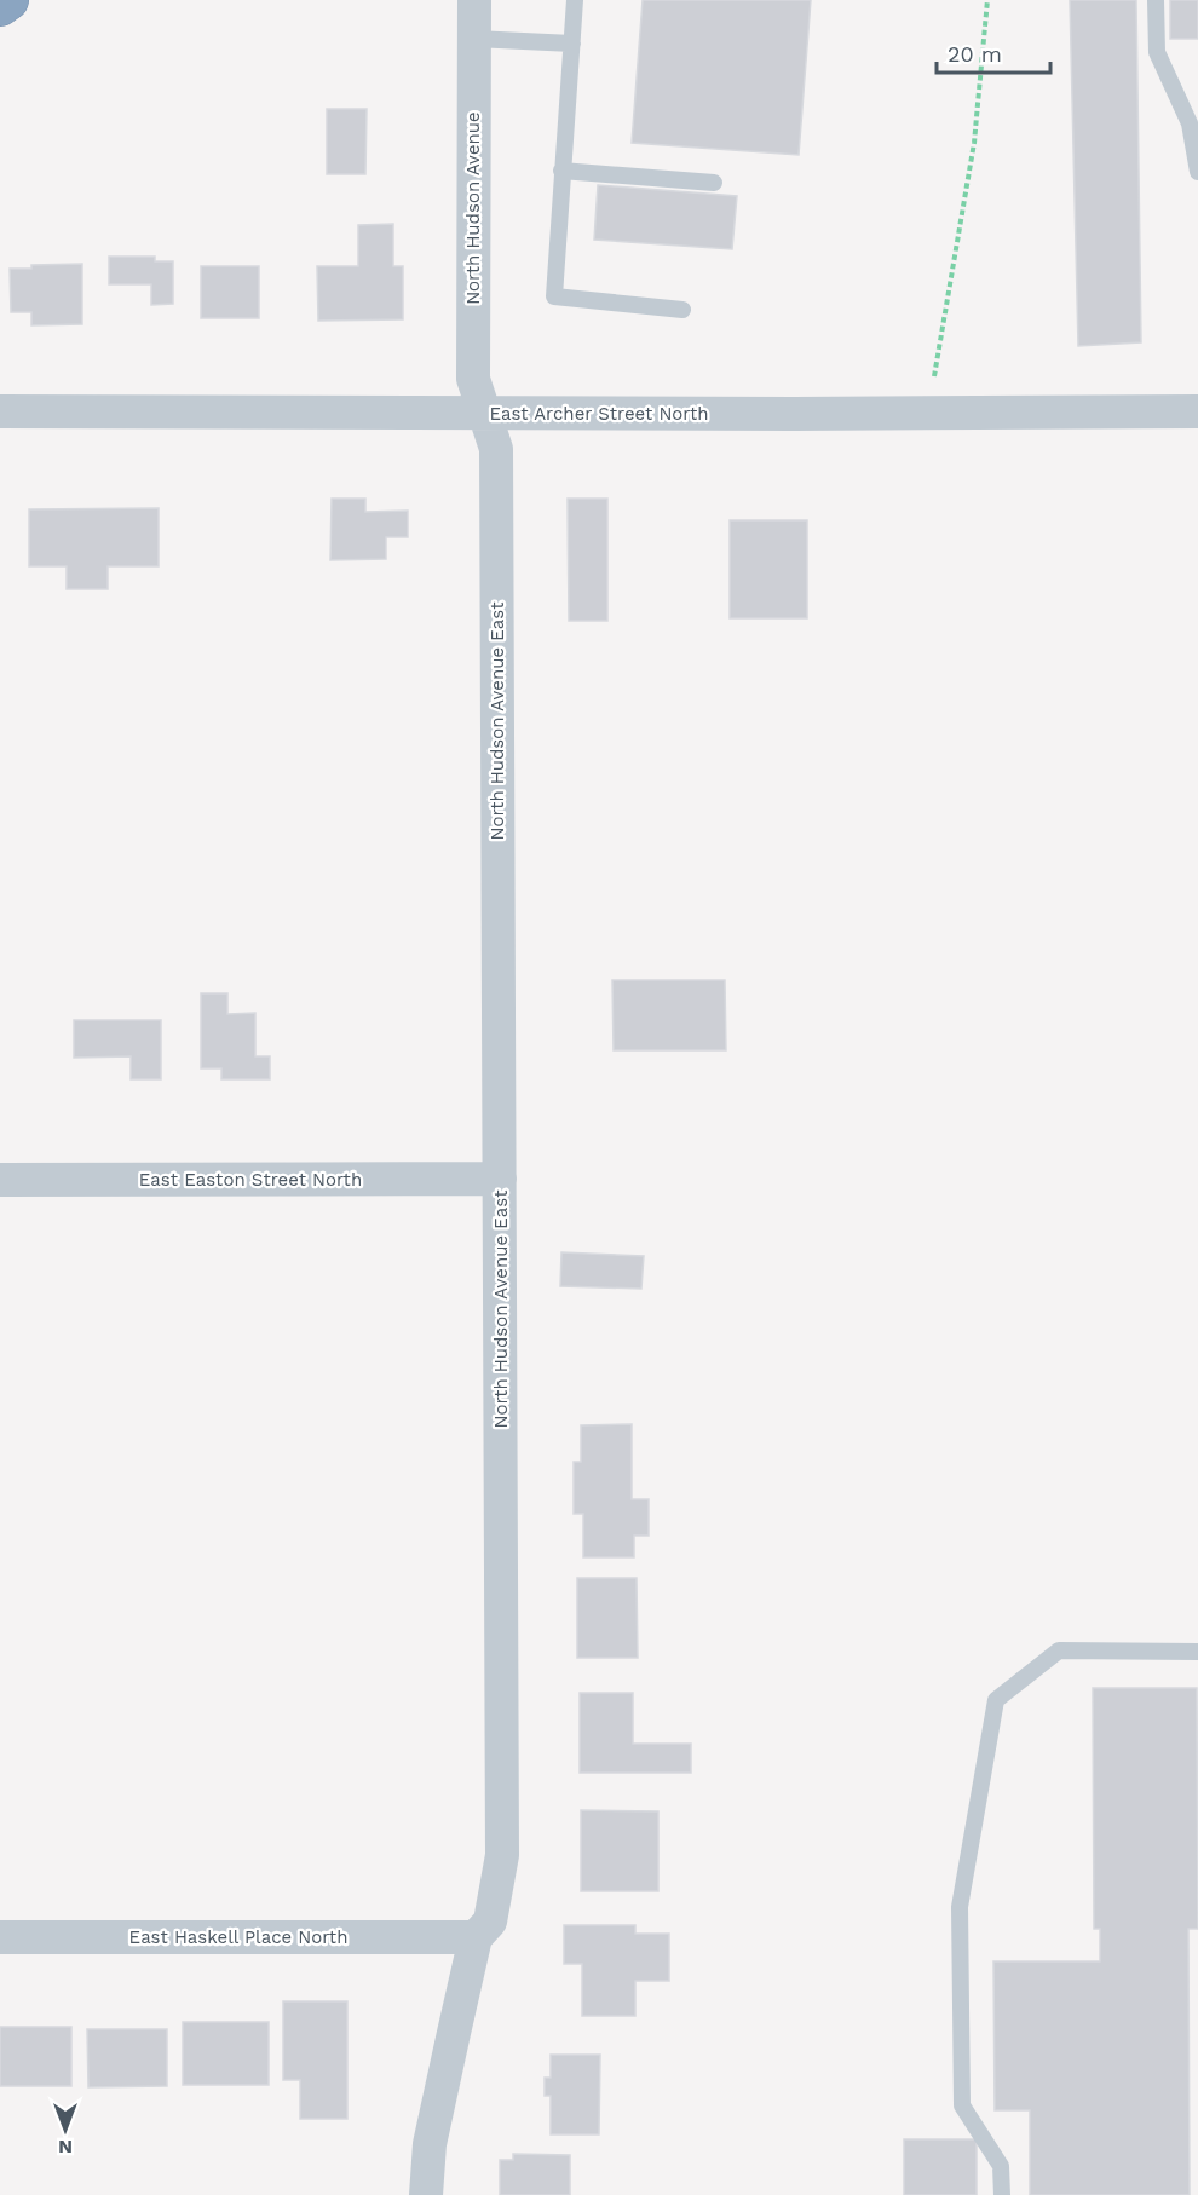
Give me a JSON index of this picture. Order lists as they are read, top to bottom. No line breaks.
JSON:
{"streets":{"street":["North Hudson Avenue","East Archer Street North","North Hudson Avenue East","East Easton Street North","East Haskell Place North"]},"crossings":[["North Hudson Avenue","East Archer Street North"],["North Hudson Avenue","North Hudson Avenue East"],["East Archer Street North","North Hudson Avenue East"],["North Hudson Avenue East","East Easton Street North"],["North Hudson Avenue East","East Haskell Place North"]],"scale_bar":"20 m","north":"bottom"}
